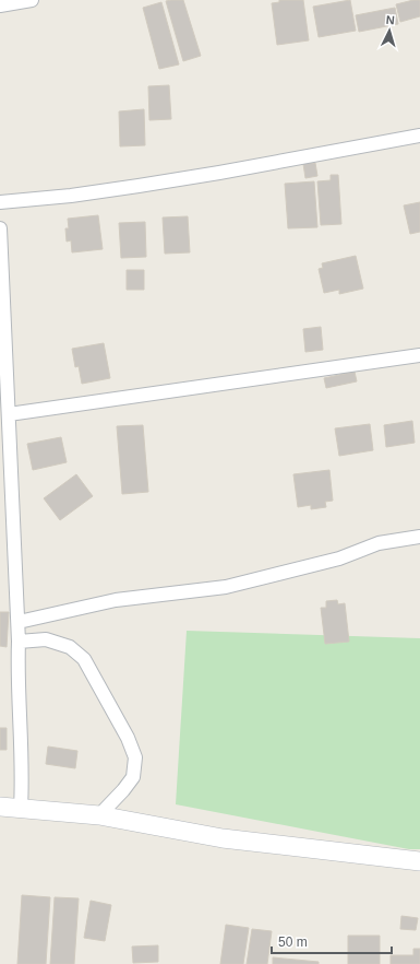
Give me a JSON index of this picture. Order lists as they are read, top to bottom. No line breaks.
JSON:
{"scale_bar":"50 m","north":"top"}
